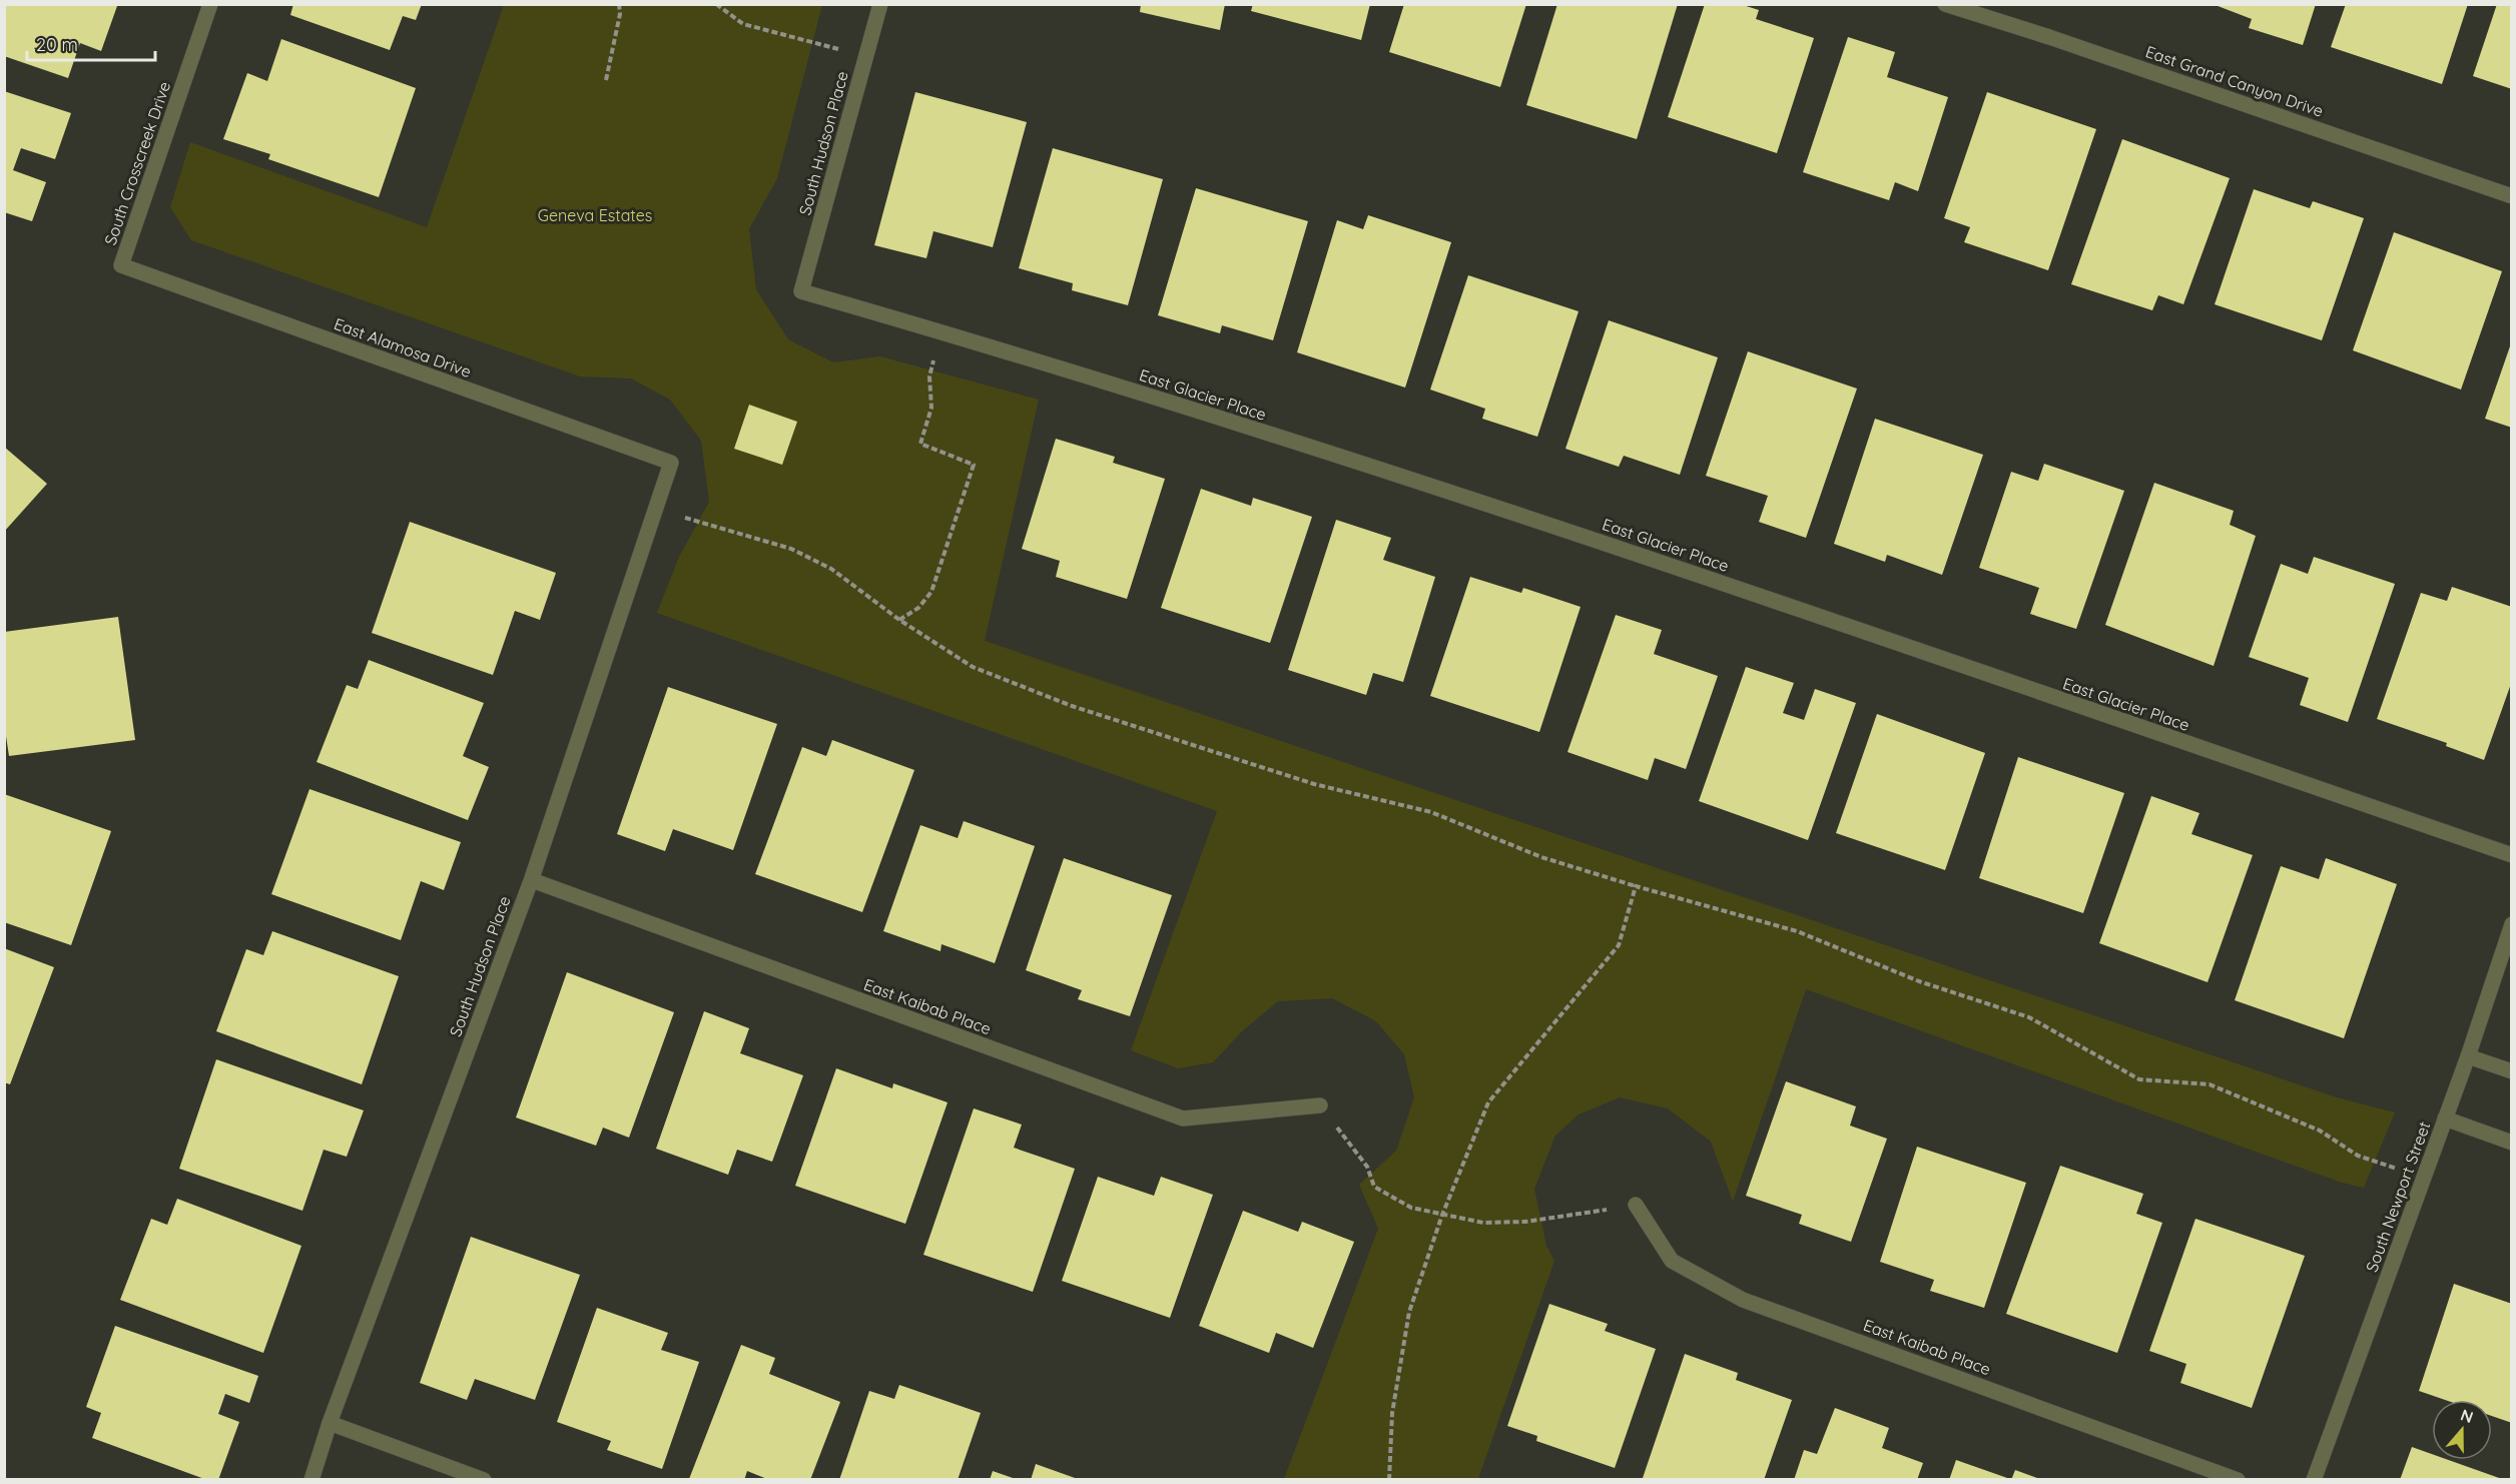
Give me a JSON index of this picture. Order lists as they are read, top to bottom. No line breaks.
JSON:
{"streets":{"street":["East Grand Canyon Drive","South Hudson Place","South Crosscreek Drive","East Alamosa Drive","East Glacier Place","East Kaibab Place","South Newport Street"]},"crossings":[["South Hudson Place","East Alamosa Drive"],["South Hudson Place","East Glacier Place"],["South Hudson Place","East Kaibab Place"],["South Crosscreek Drive","East Alamosa Drive"]],"parks":["Geneva Estates"],"scale_bar":"20 m","north":"top"}
